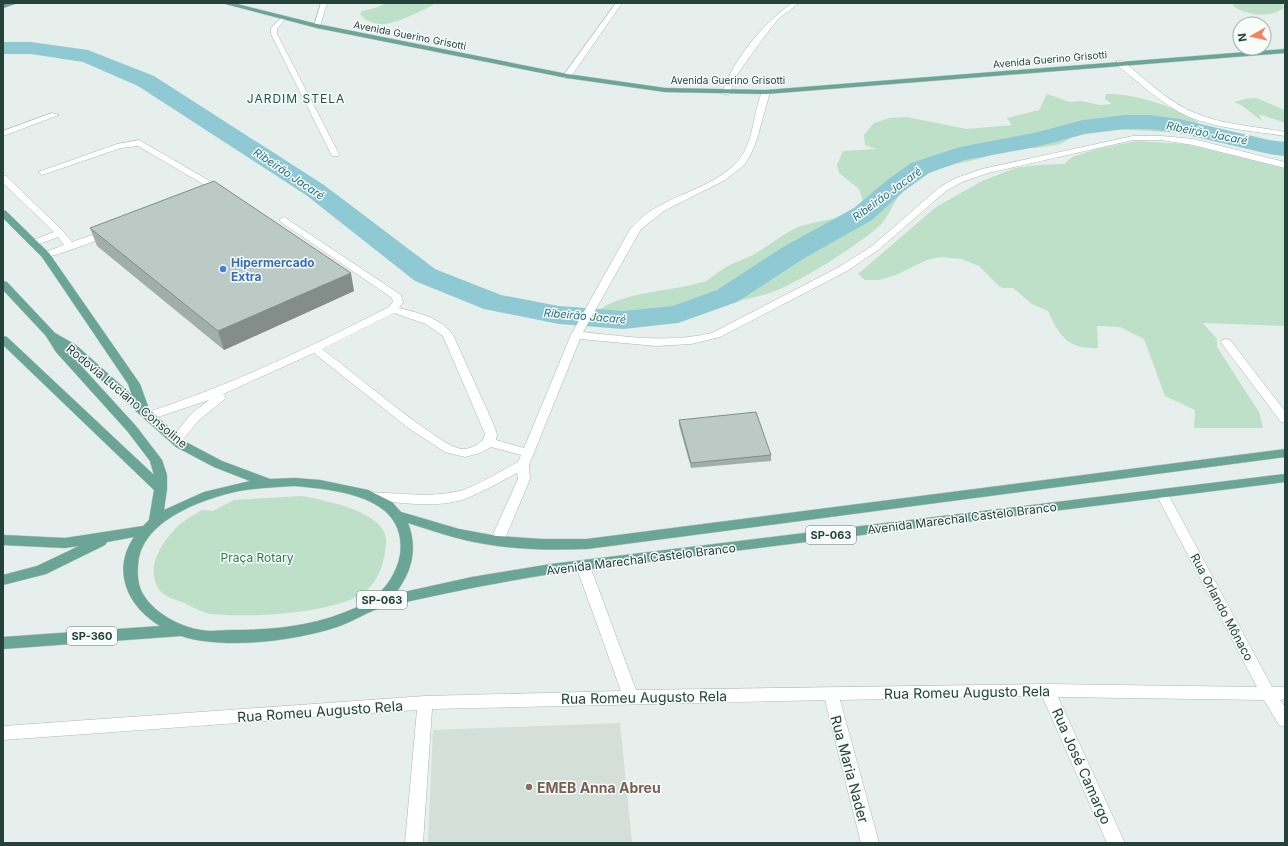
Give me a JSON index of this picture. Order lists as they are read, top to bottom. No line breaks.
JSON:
{"streets":{"main road":["Avenida Guerino Grisotti","Rodovia Luciano Consoline","Avenida Marechal Castelo Branco","SP-063","SP-360"],"street":["Rua Orlando Mônaco","Rua Romeu Augusto Rela","Rua José Camargo","Rua Maria Nader"]},"crossings":[["Rodovia Luciano Consoline","SP-063"],["Avenida Marechal Castelo Branco","SP-063"],["Avenida Marechal Castelo Branco","Rua Orlando Mônaco"],["SP-063","SP-360"],["Rua Orlando Mônaco","Rua Romeu Augusto Rela"],["Rua Romeu Augusto Rela","Rua José Camargo"],["Rua Romeu Augusto Rela","Rua Maria Nader"]],"districts":["JARDIM STELA"],"water":["Ribeirão Jacaré"],"parks":["Praça Rotary"],"places":["Hipermercado Extra","EMEB Anna Abreu"],"north":"left"}
